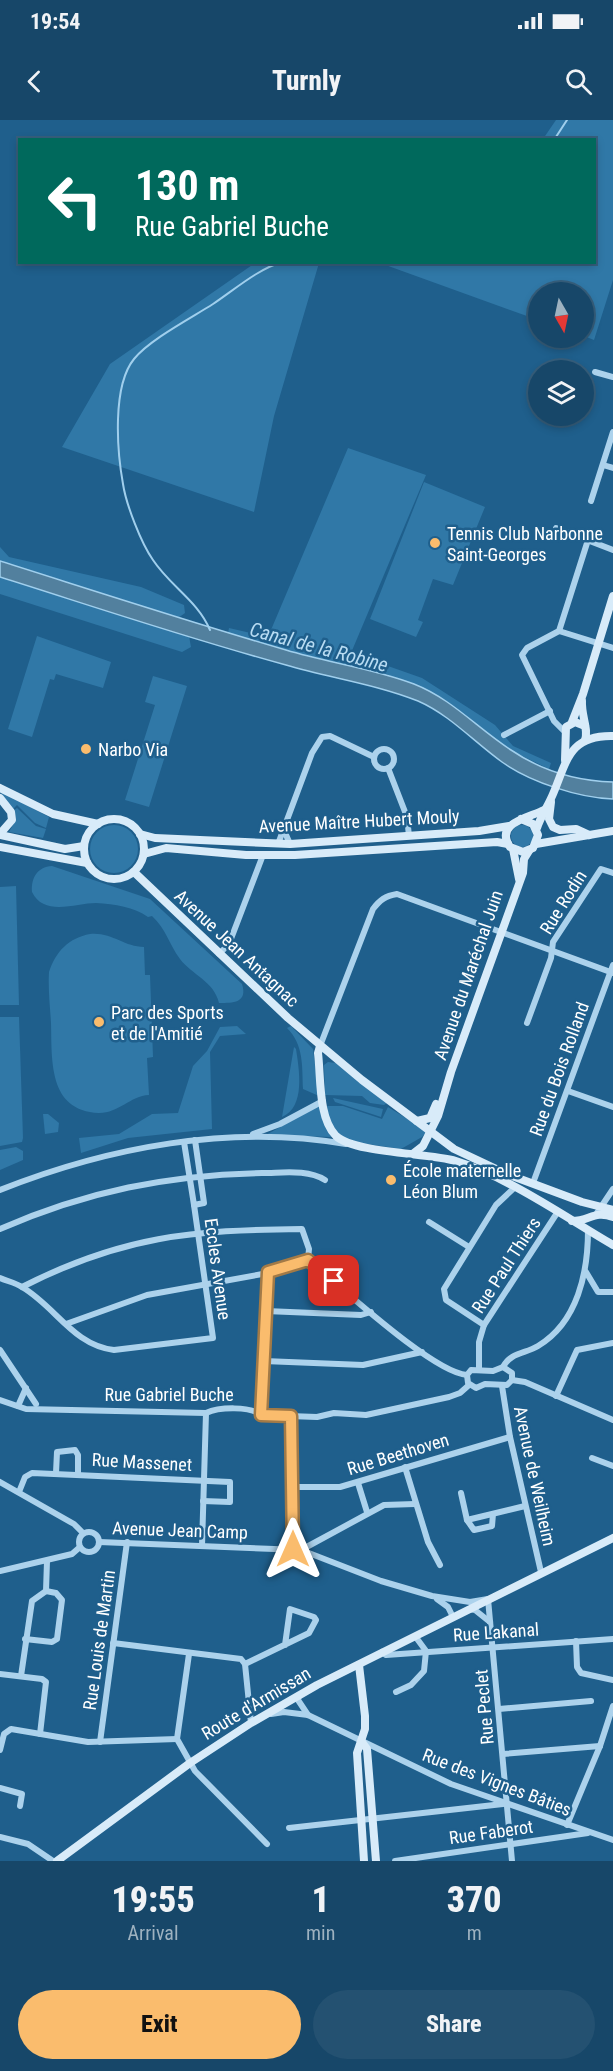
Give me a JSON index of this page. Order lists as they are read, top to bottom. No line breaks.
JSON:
{"streets":{"main road":["Avenue Maître Hubert Mouly","Avenue Jean Antagnac","Avenue du Maréchal Juin","Route d'Armissan"],"street":["Rue Rodin","Rue du Bois Rolland","Rue Paul Thiers","Eccles Avenue","Rue Gabriel Buche","Rue Beethoven","Rue Massenet","Avenue de Weilheim","Avenue Jean Camp","Rue Lakanal","Rue Louis de Martin","Rue Peclet","Rue des Vignes Bâties","Rue Faberot"]},"crossings":[["Avenue Maître Hubert Mouly","Avenue Jean Antagnac"],["Avenue Maître Hubert Mouly","Avenue du Maréchal Juin"],["Avenue Jean Antagnac","Avenue du Maréchal Juin"],["Avenue Jean Antagnac","Rue du Bois Rolland"],["Rue Beethoven","Avenue de Weilheim"],["Rue Massenet","Avenue Jean Camp"],["Avenue de Weilheim","Route d'Armissan"],["Avenue Jean Camp","Rue Louis de Martin"],["Avenue Jean Camp","Route d'Armissan"],["Avenue Jean Camp","Rue Peclet"],["Rue Lakanal","Route d'Armissan"],["Rue Lakanal","Rue Peclet"],["Route d'Armissan","Rue Peclet"],["Route d'Armissan","Rue des Vignes Bâties"],["Rue Peclet","Rue des Vignes Bâties"],["Rue Peclet","Rue Faberot"],["Rue des Vignes Bâties","Rue Faberot"]],"water":["Canal de la Robine"],"places":["Tennis Club Narbonne Saint-Georges","Narbo Via","Parc des Sports et de l'Amitié","École maternelle Léon Blum"],"north":"bottom","page":{"status":"19:54","header":"Turnly","turn":["130 m","Rue Gabriel Buche"],"eta":["19:55","Arrival","1","min","370","m"],"buttons":["Exit","Share"]}}
